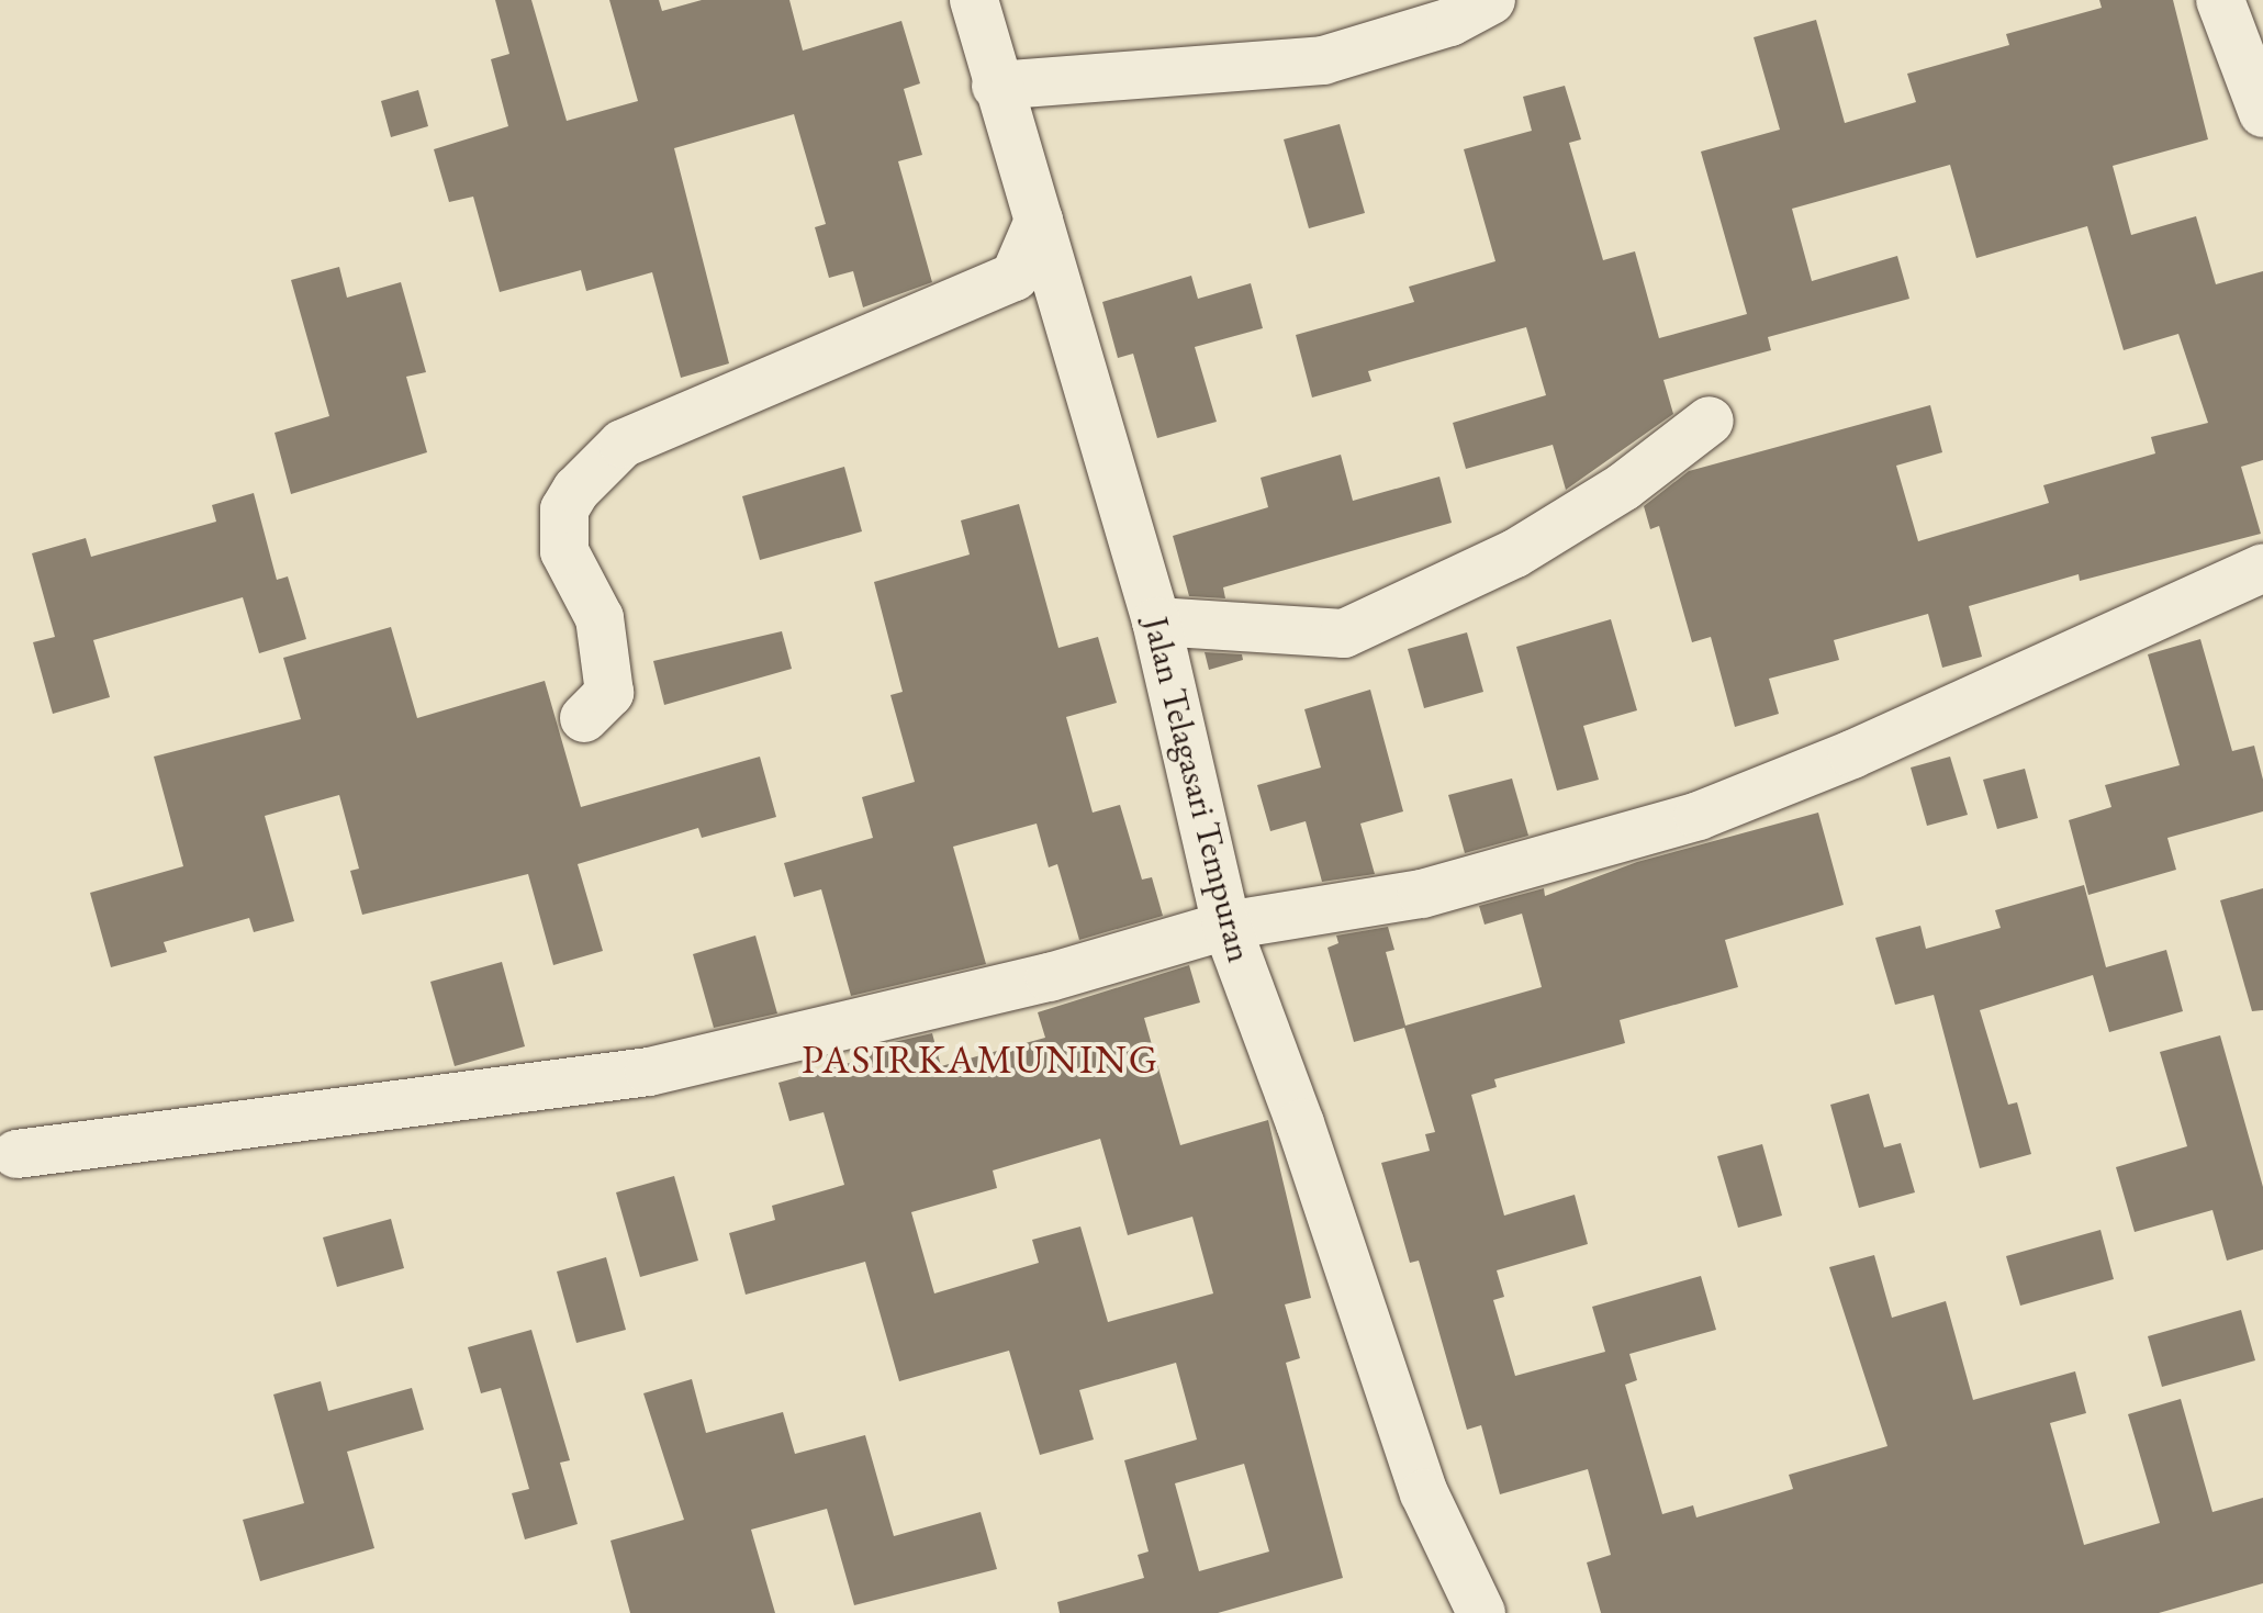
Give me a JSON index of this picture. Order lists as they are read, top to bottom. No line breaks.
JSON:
{"streets":{"street":["Jalan Telagasari Tempuran"]},"districts":["PASIRKAMUNING"]}
